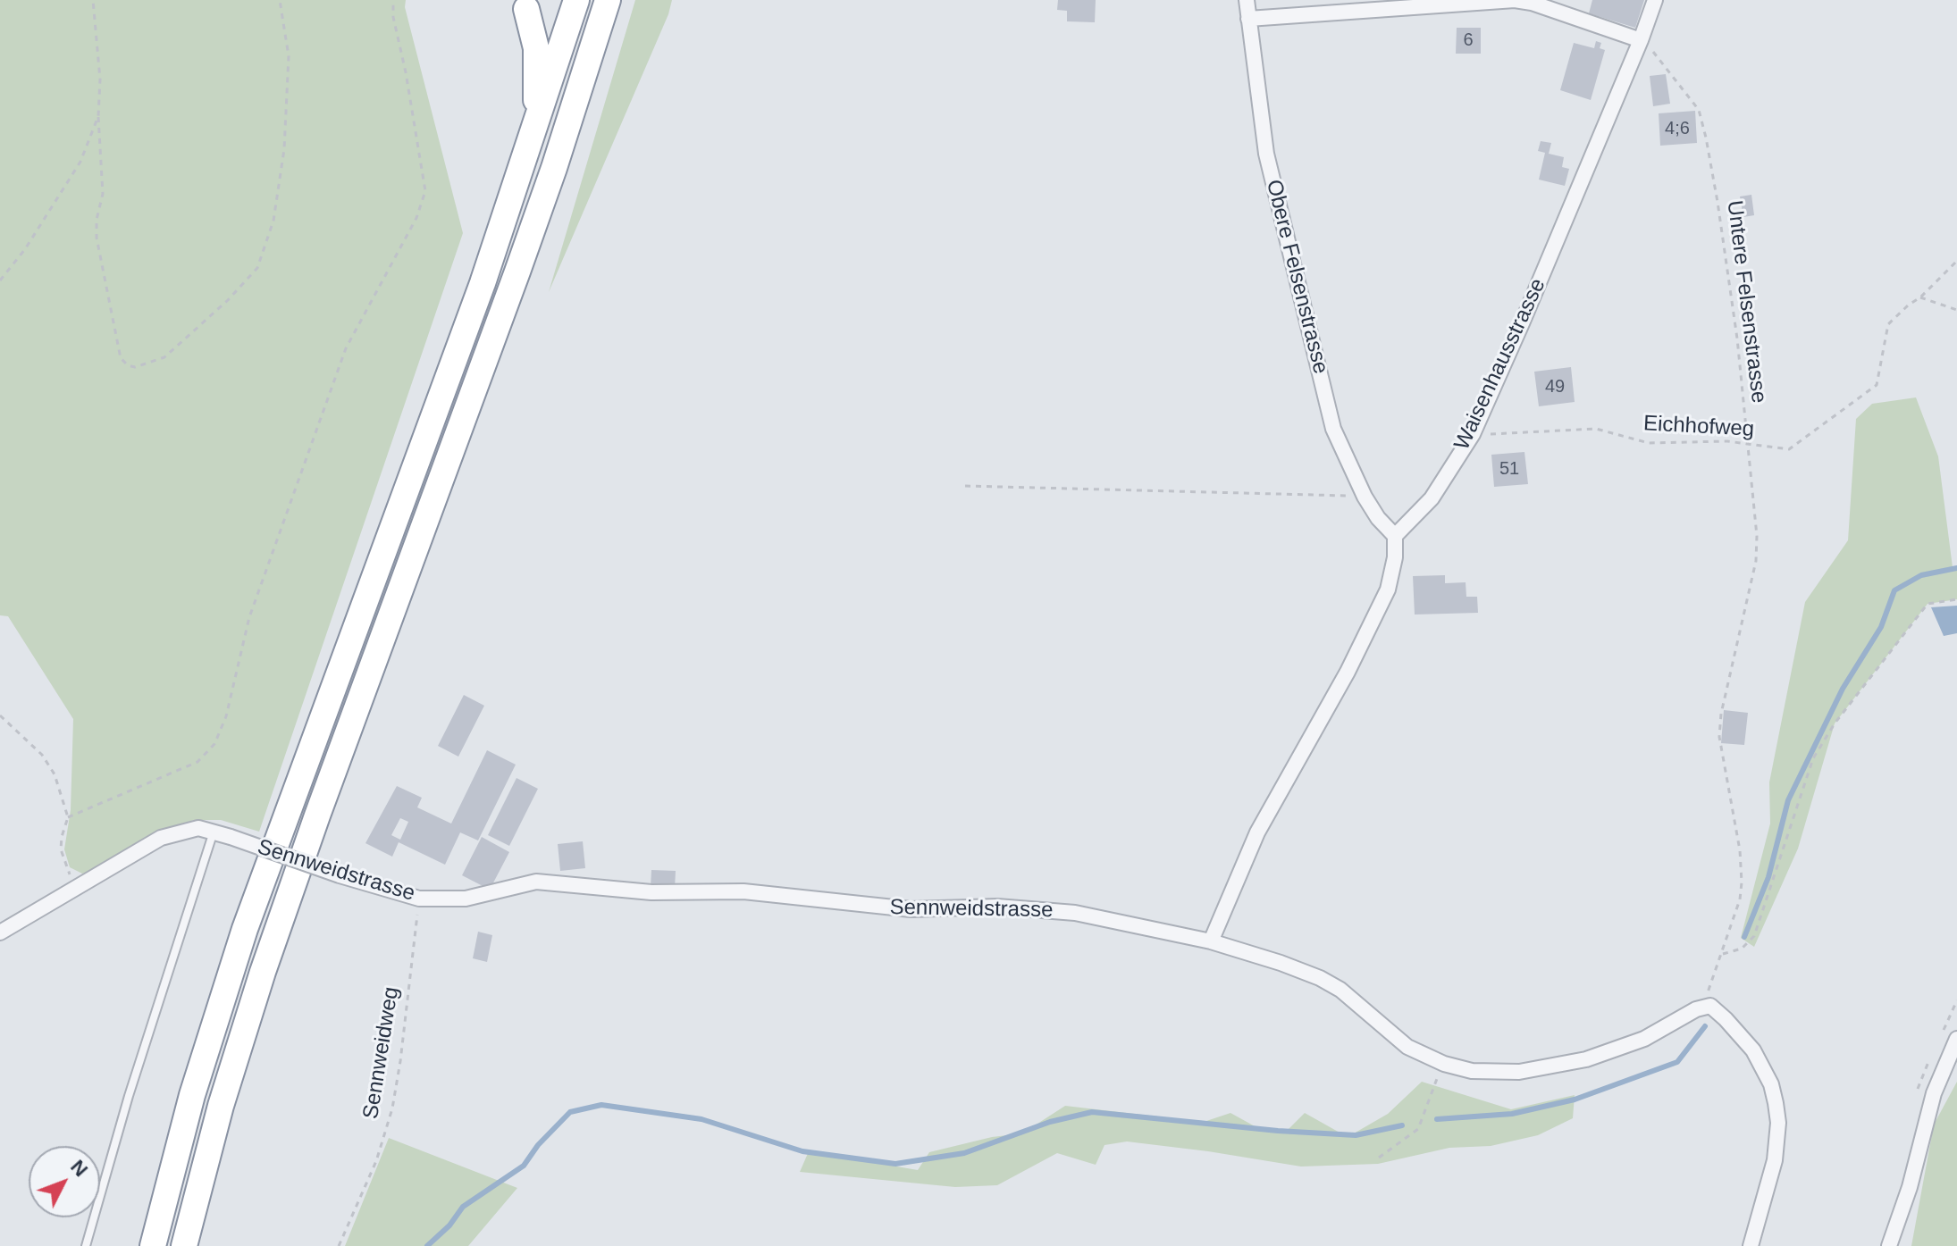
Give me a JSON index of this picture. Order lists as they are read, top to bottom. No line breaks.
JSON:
{"streets":{"street":["Obere Felsenstrasse","Waisenhausstrasse","Sennweidstrasse"],"path":["Untere Felsenstrasse","Eichhofweg","Sennweidweg"]},"crossings":[["Obere Felsenstrasse","Waisenhausstrasse"],["Untere Felsenstrasse","Waisenhausstrasse"],["Untere Felsenstrasse","Eichhofweg"],["Untere Felsenstrasse","Sennweidstrasse"],["Waisenhausstrasse","Eichhofweg"],["Sennweidstrasse","Sennweidweg"]],"house_numbers":["6","4;6","49","51"],"north":"top right"}
